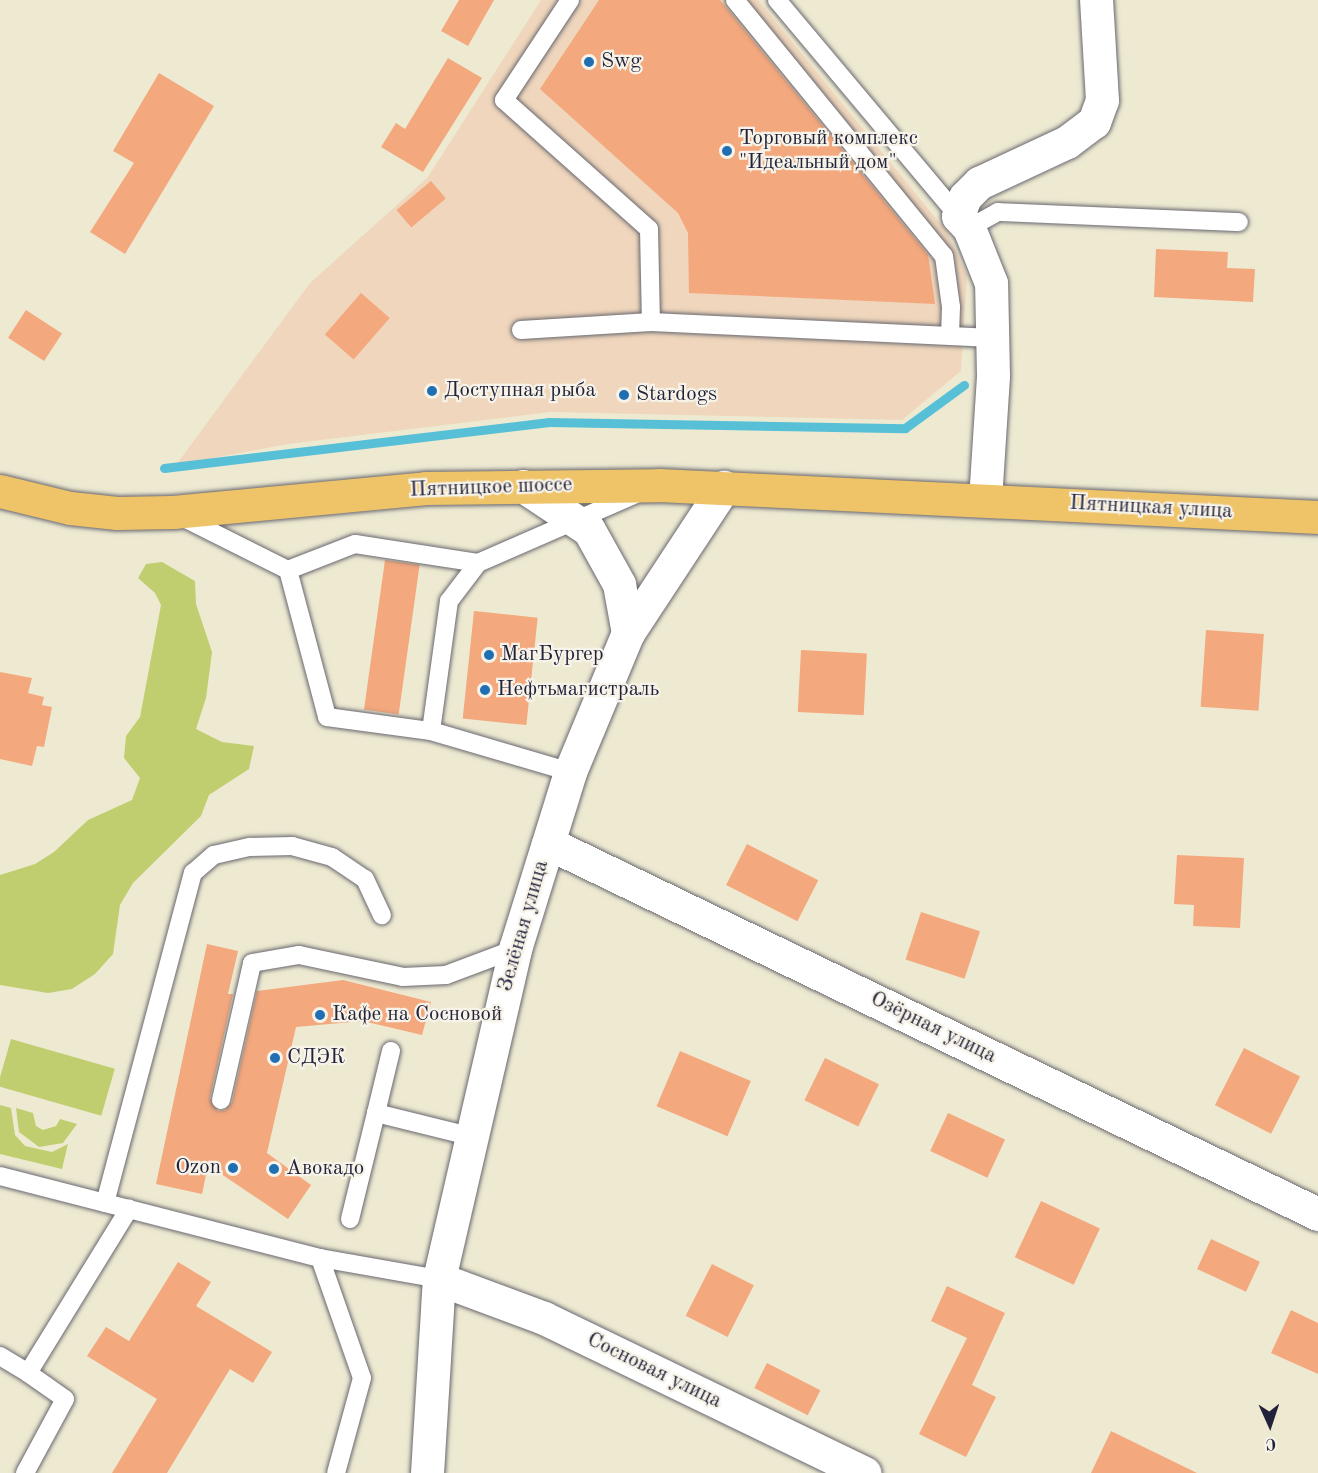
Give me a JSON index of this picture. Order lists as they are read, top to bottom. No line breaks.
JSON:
{"streets":{"main road":["Пятницкое шоссе","Пятницкая улица"],"street":["Зелёная улица","Озёрная улица","Сосновая улица"]},"crossings":[["Пятницкое шоссе","Пятницкая улица"],["Пятницкое шоссе","Зелёная улица"],["Зелёная улица","Озёрная улица"],["Зелёная улица","Сосновая улица"]],"places":["Swg","Торговый комплекс \"Идеальный дом\"","Доступная рыба","Stardogs","МагБургер","Нефтьмагистраль","Кафе на Сосновой","СДЭК","Ozon","Авокадо"],"north":"bottom"}
